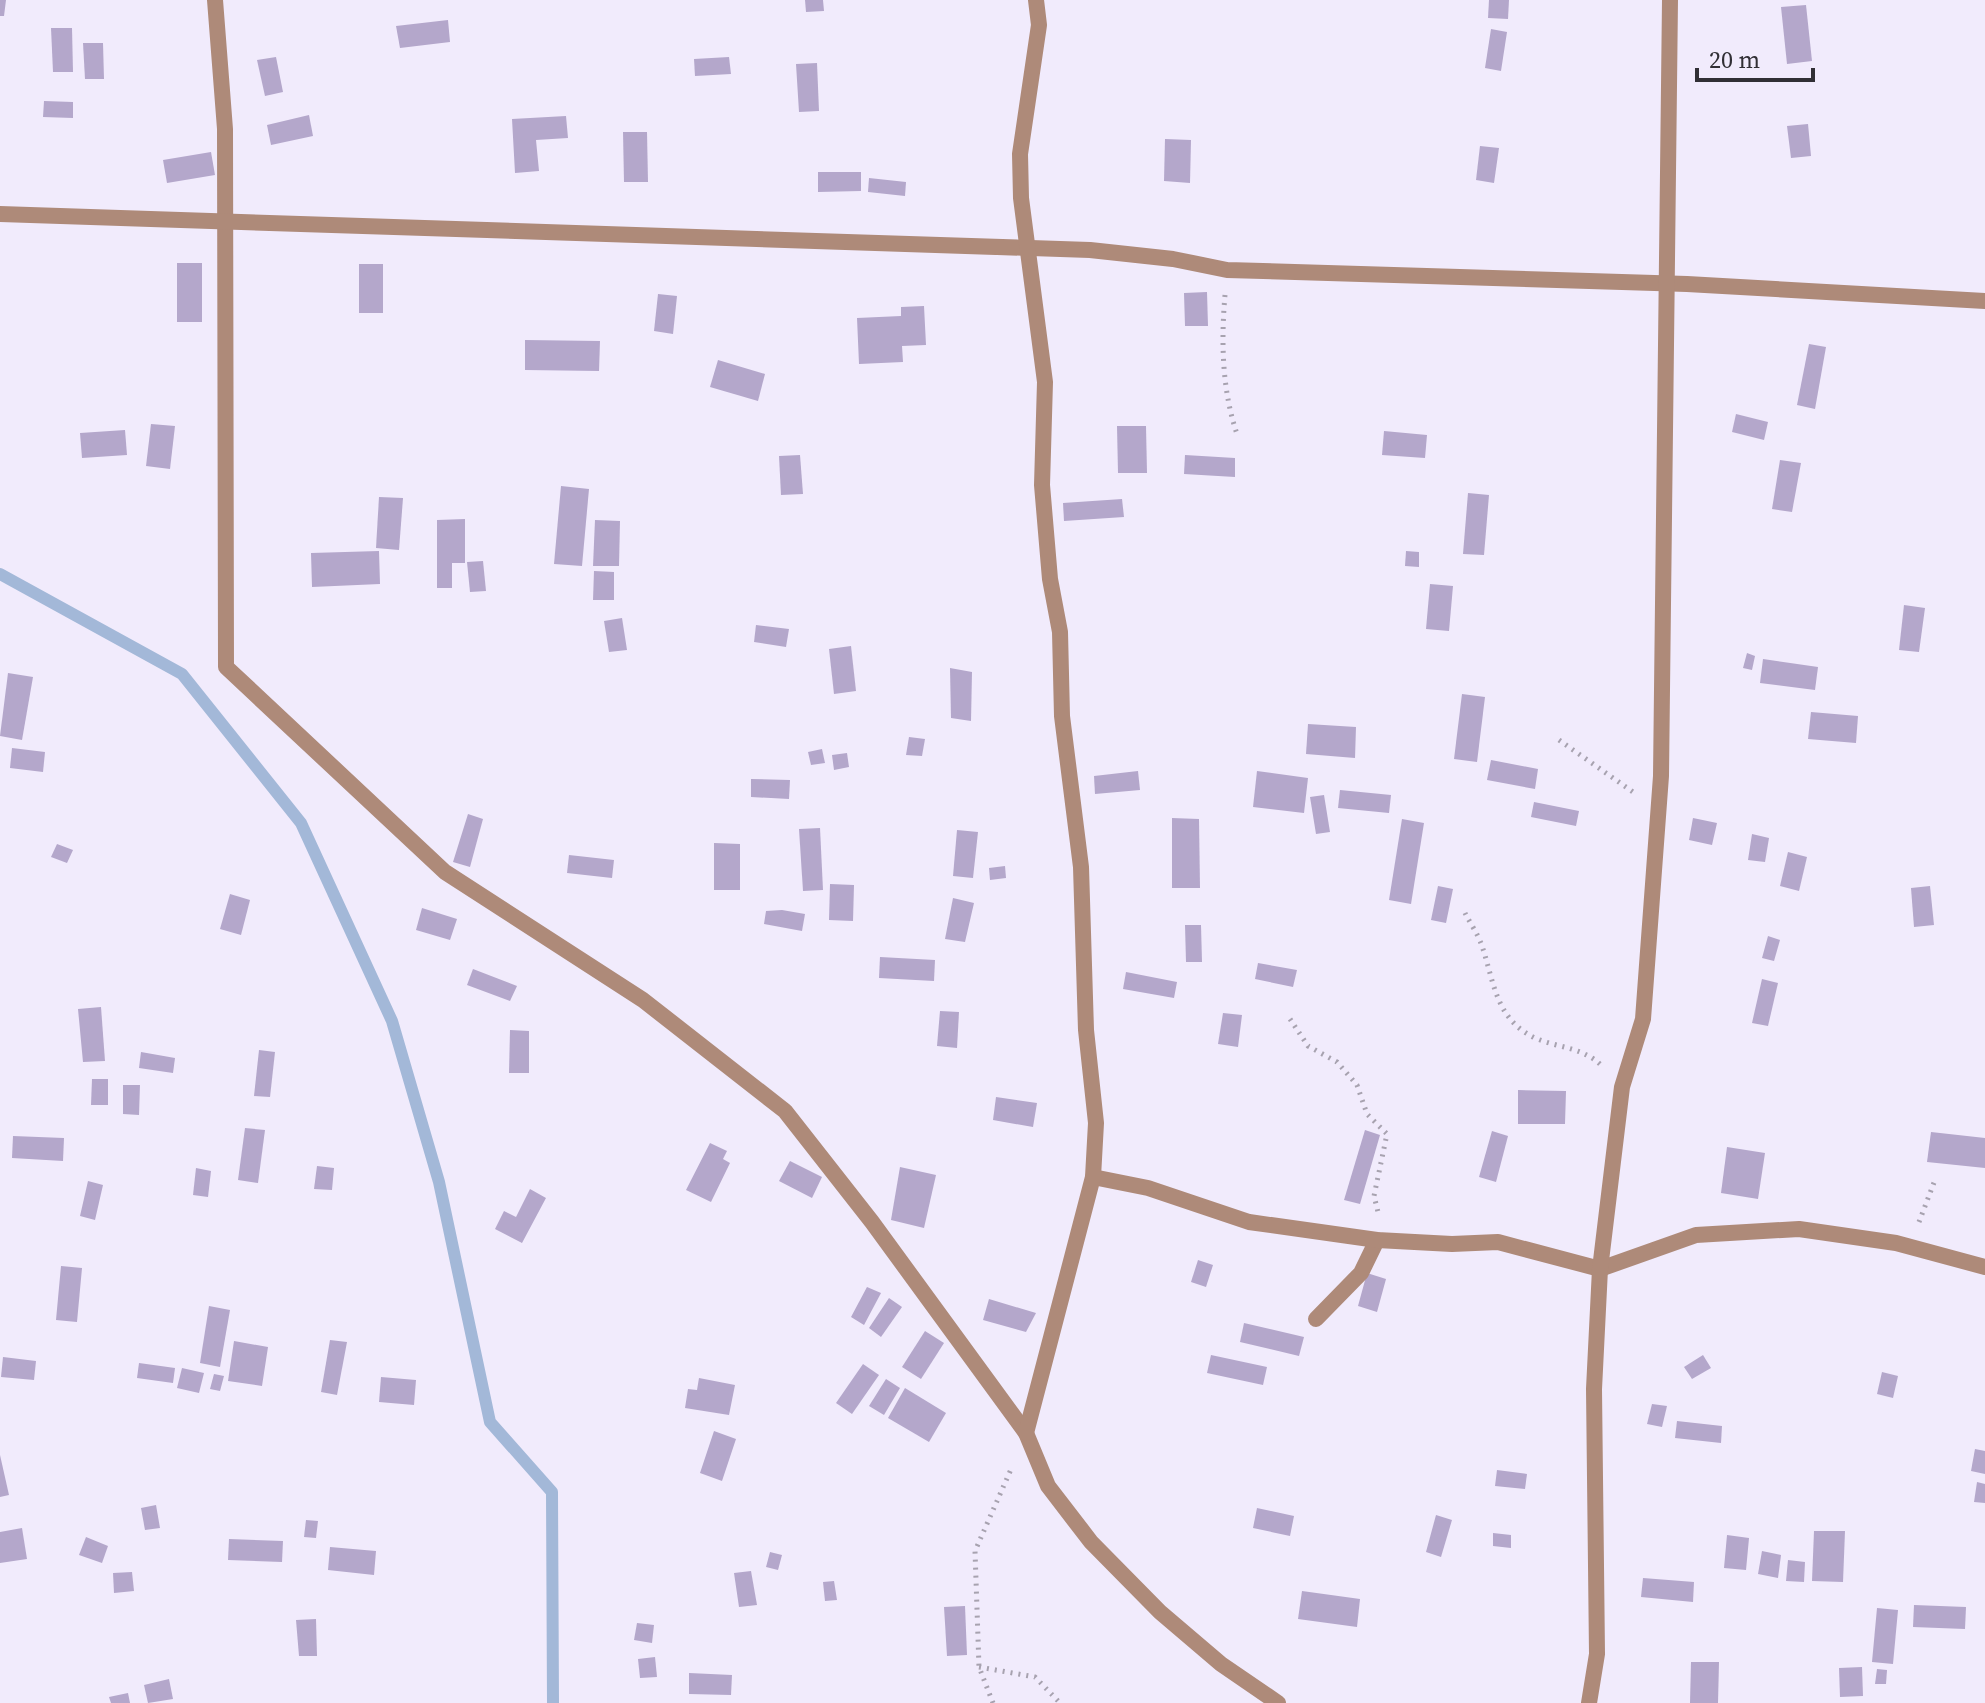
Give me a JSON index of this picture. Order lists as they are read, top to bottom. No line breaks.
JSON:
{"scale_bar":"20 m"}
